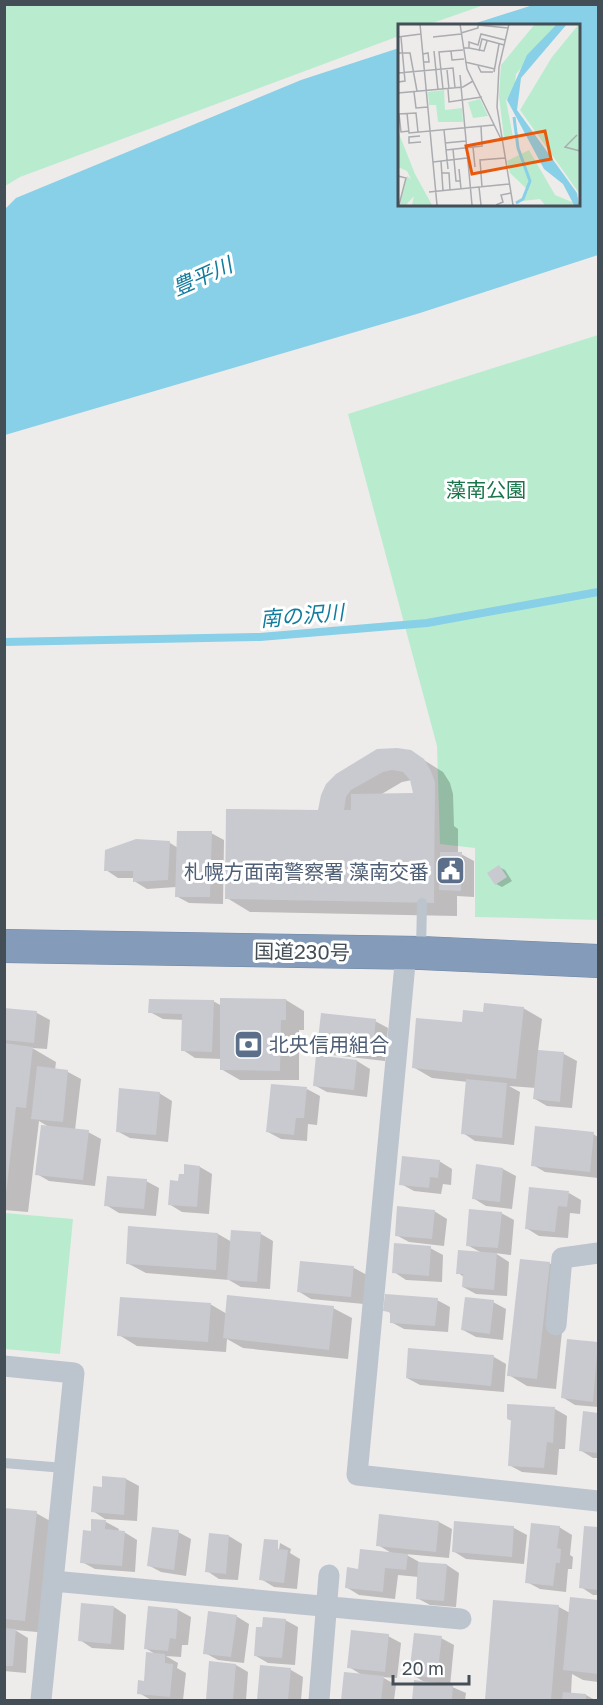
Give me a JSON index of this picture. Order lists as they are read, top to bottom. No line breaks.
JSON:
{"streets":{"highway":["国道230号"]},"water":["豊平川","南の沢川"],"parks":["藻南公園"],"places":{"public building":["札幌方面南警察署 藻南交番"],"bank":["北央信用組合"]},"scale_bar":"20 m"}
